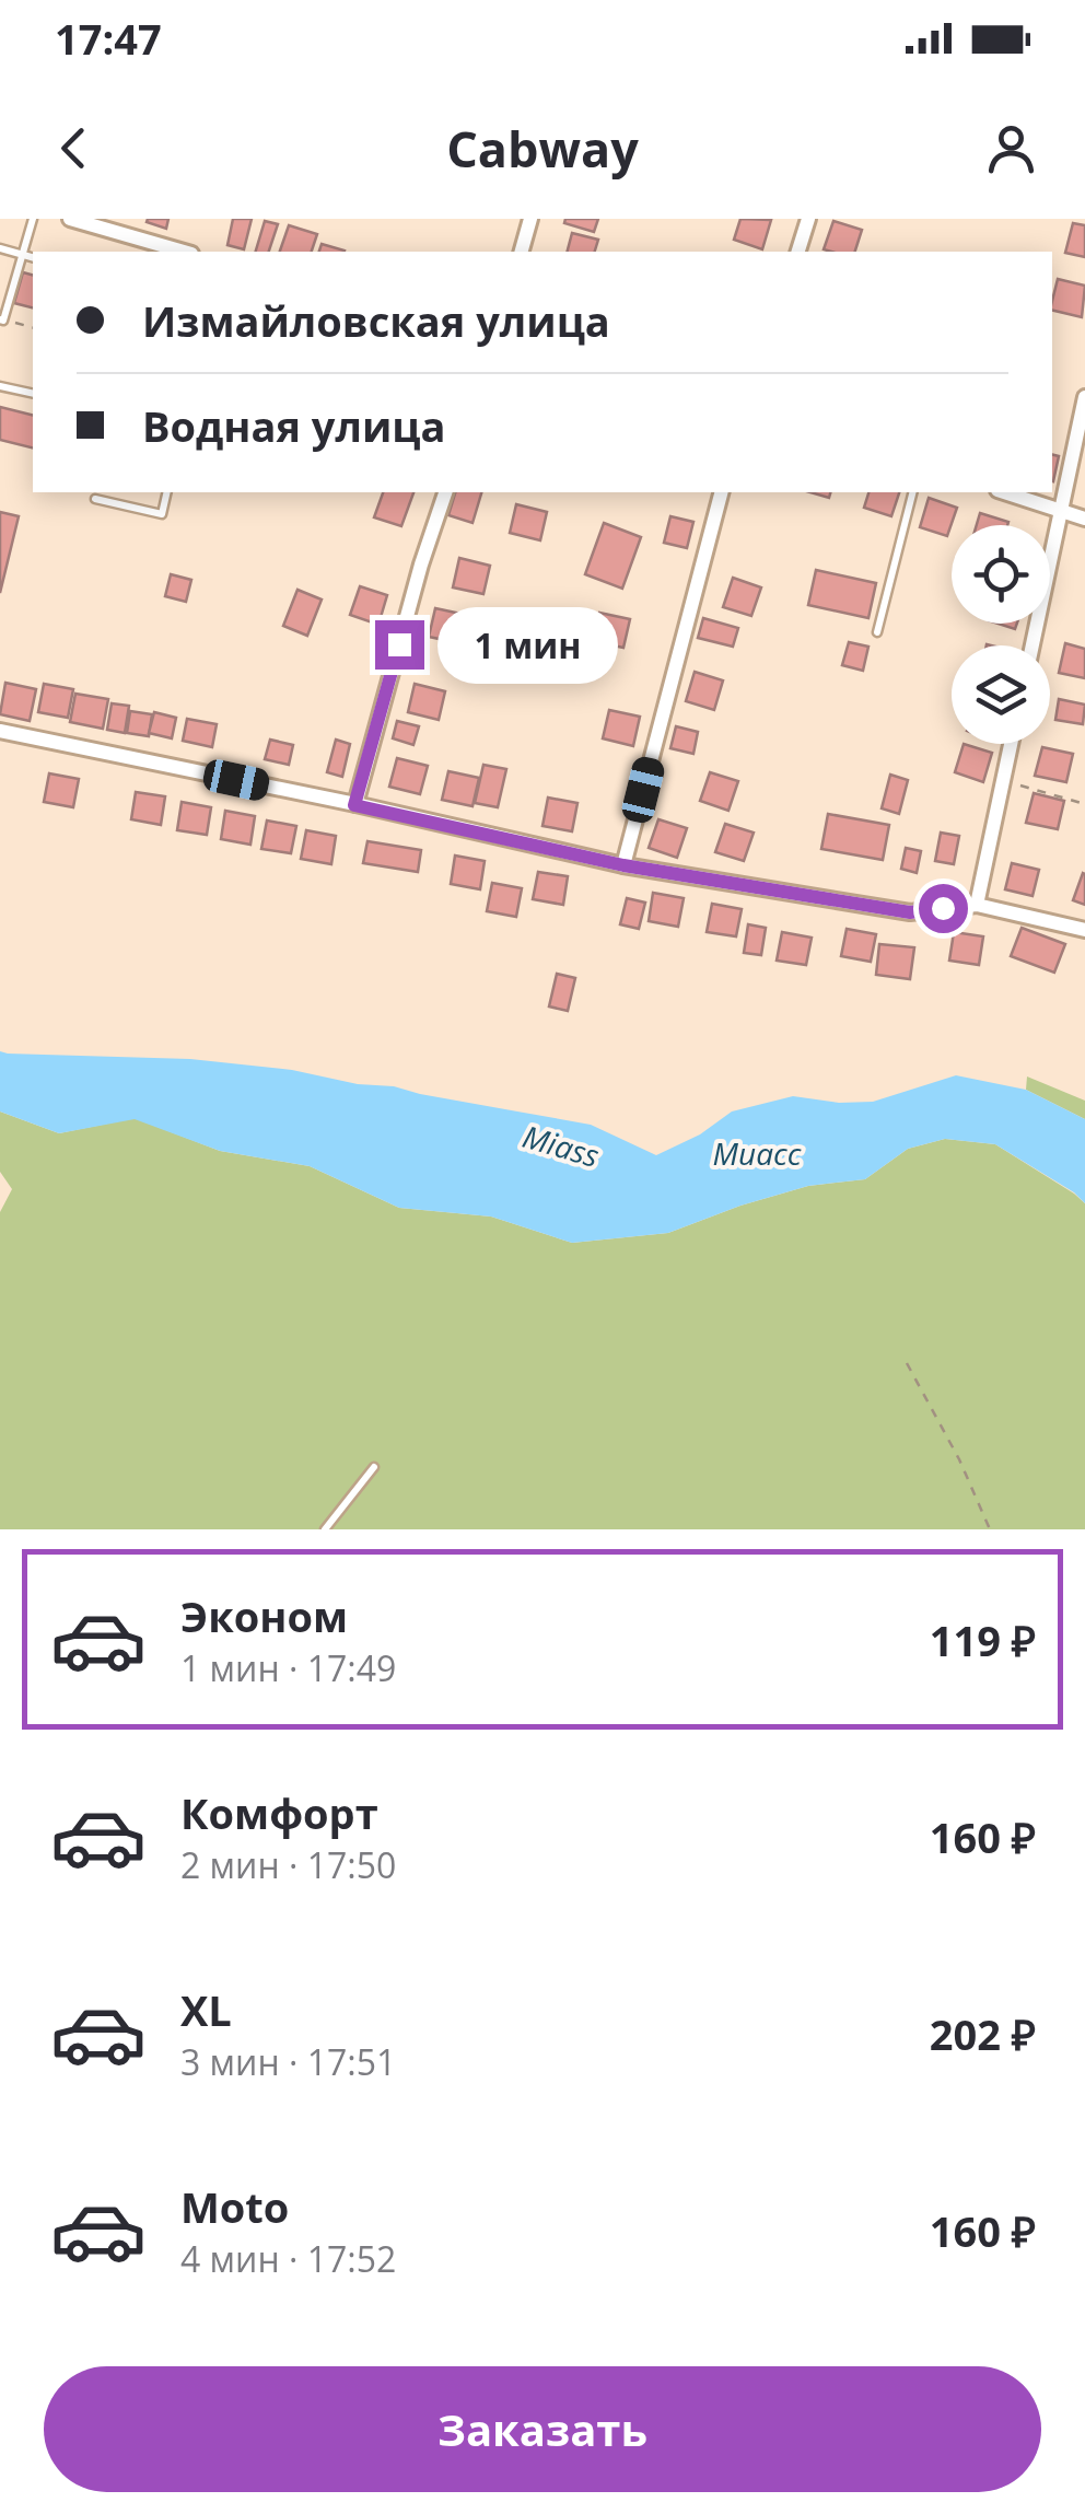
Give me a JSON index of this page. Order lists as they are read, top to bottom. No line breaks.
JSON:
{"water":["Miass","Миасс"],"page":{"status":"17:47","header":"Cabway","banner":["Измайловская улица","Водная улица"],"bubble":"1 мин","list":[{"name":"Эконом","note":"1 мин · 17:49","value":"119 ₽"},{"name":"Комфорт","note":"2 мин · 17:50","value":"160 ₽"},{"name":"XL","note":"3 мин · 17:51","value":"202 ₽"},{"name":"Moto","note":"4 мин · 17:52","value":"160 ₽"}],"buttons":"Заказать"}}
